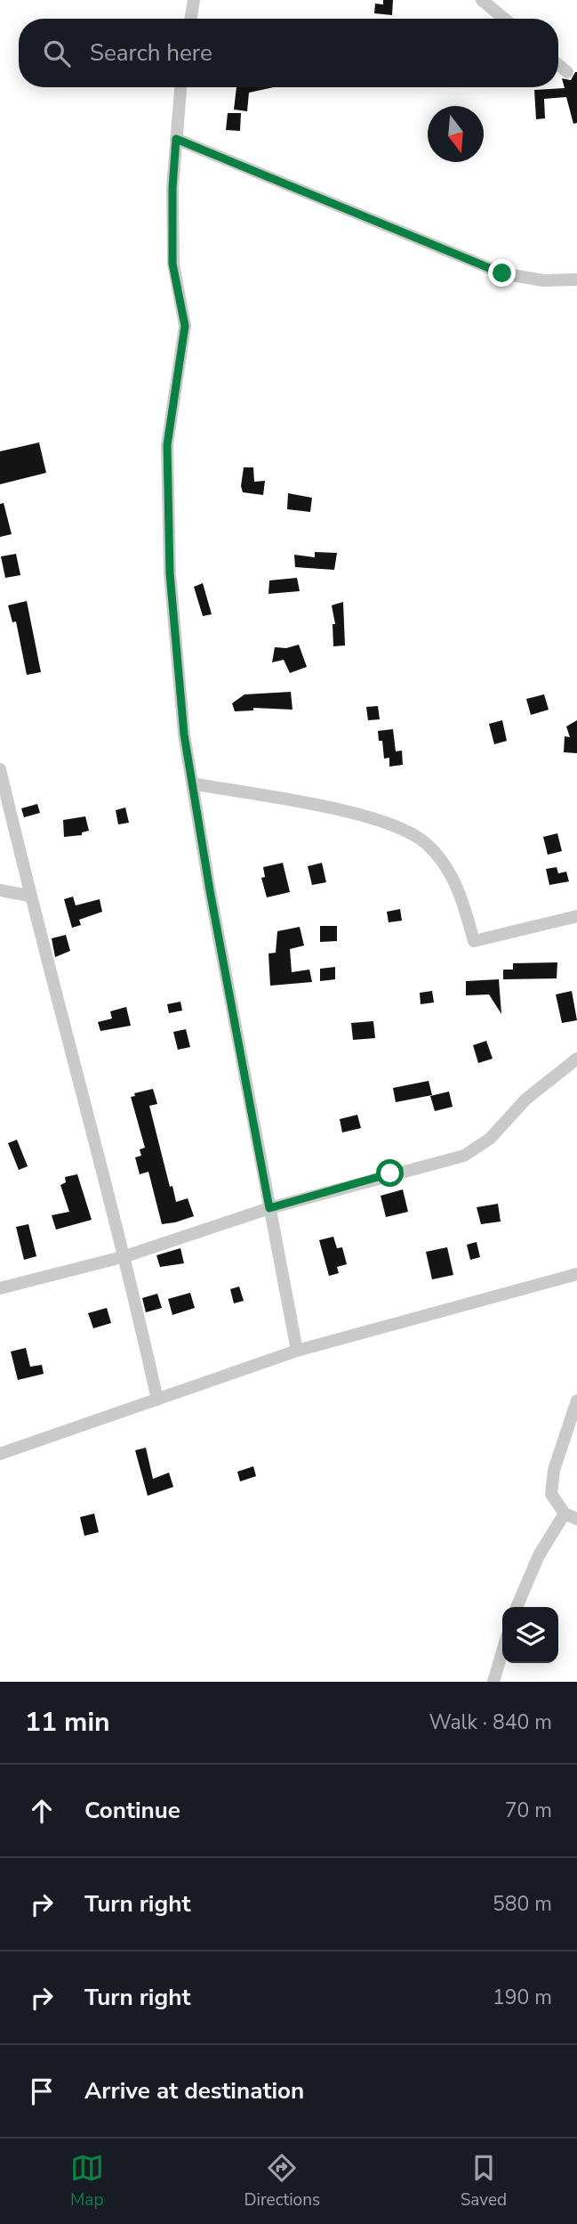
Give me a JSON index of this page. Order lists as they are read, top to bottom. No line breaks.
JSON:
{"north":"bottom","page":{"search":"Search here","heading":["11 min","Walk · 840 m"],"list":[["Continue","70 m"],["Turn right","580 m"],["Turn right","190 m"],"Arrive at destination"],"nav":["Map","Directions","Saved"]}}
